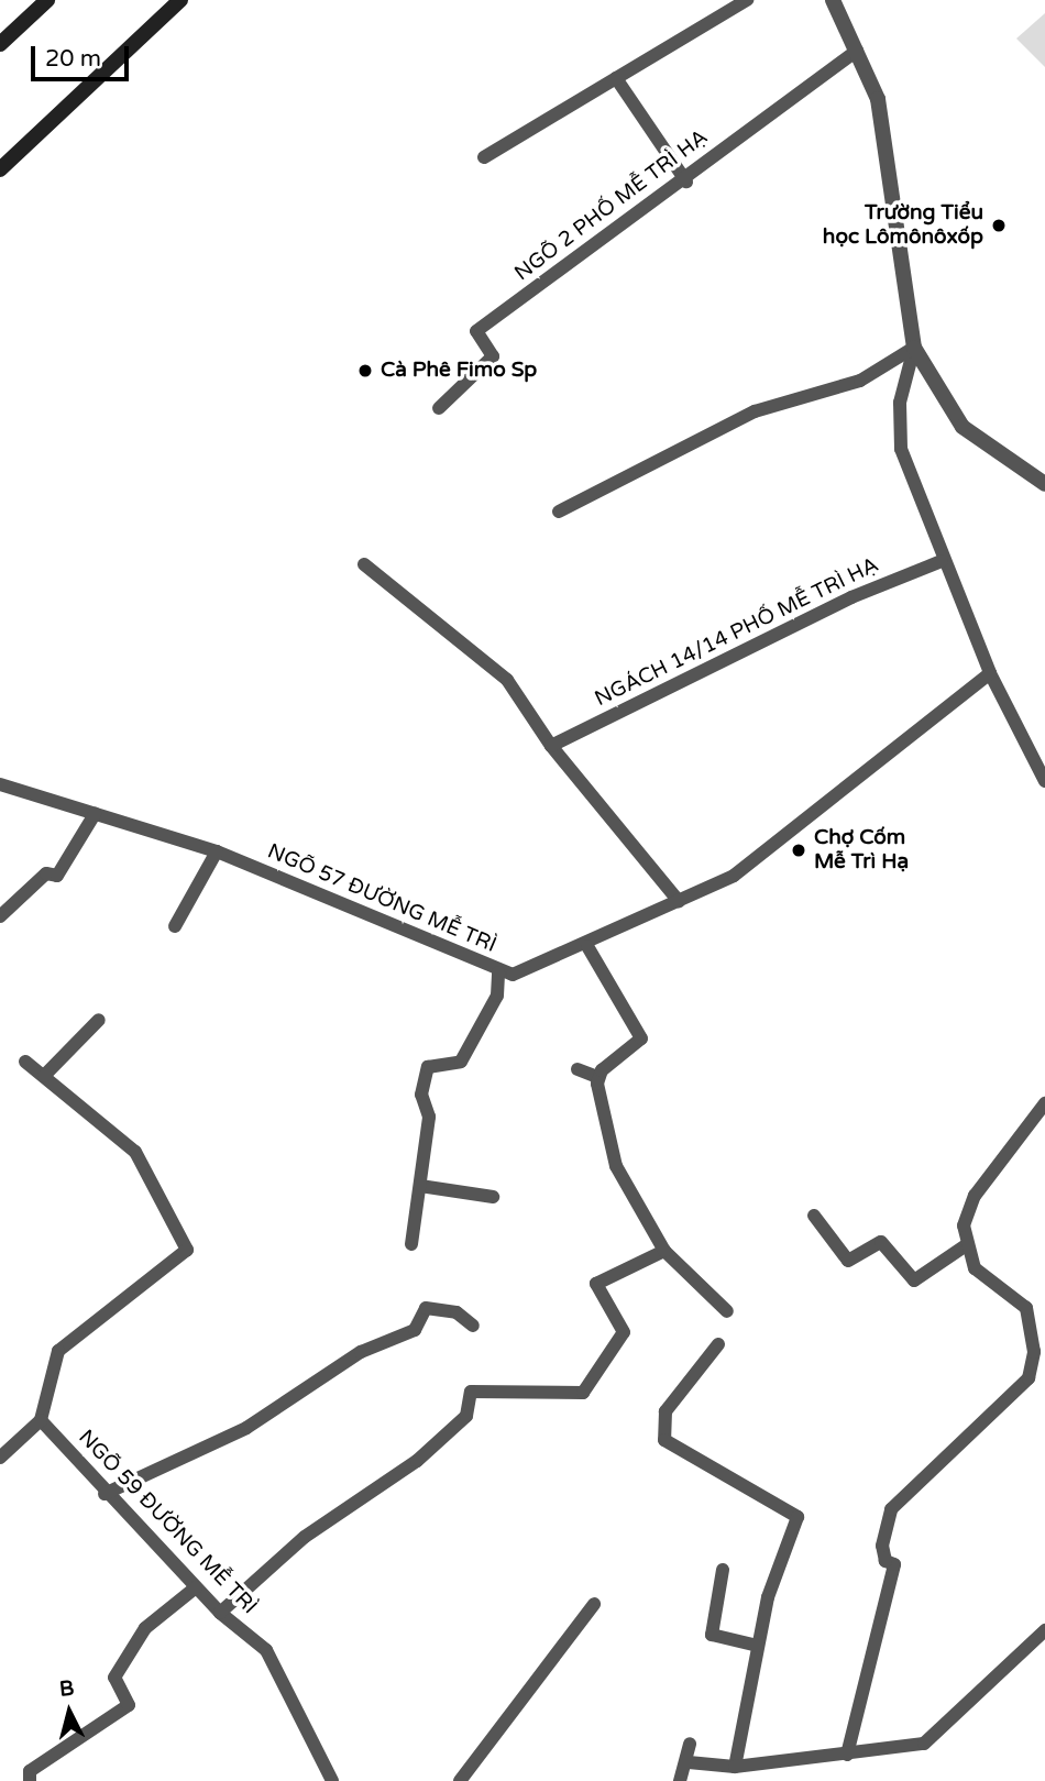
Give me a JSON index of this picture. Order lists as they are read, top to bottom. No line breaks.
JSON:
{"streets":{"lane":["NGÕ 2 PHỐ MỄ TRÌ HẠ","NGÁCH 14/14 PHỐ MỄ TRÌ HẠ","NGÕ 57 ĐƯỜNG MỄ TRÌ","NGÕ 59 ĐƯỜNG MỄ TRÌ"]},"places":["Trường Tiểu học Lômônôxốp","Cà Phê Fimo Sp","Chợ Cốm Mễ Trì Hạ"],"scale_bar":"20 m","north":"top"}
